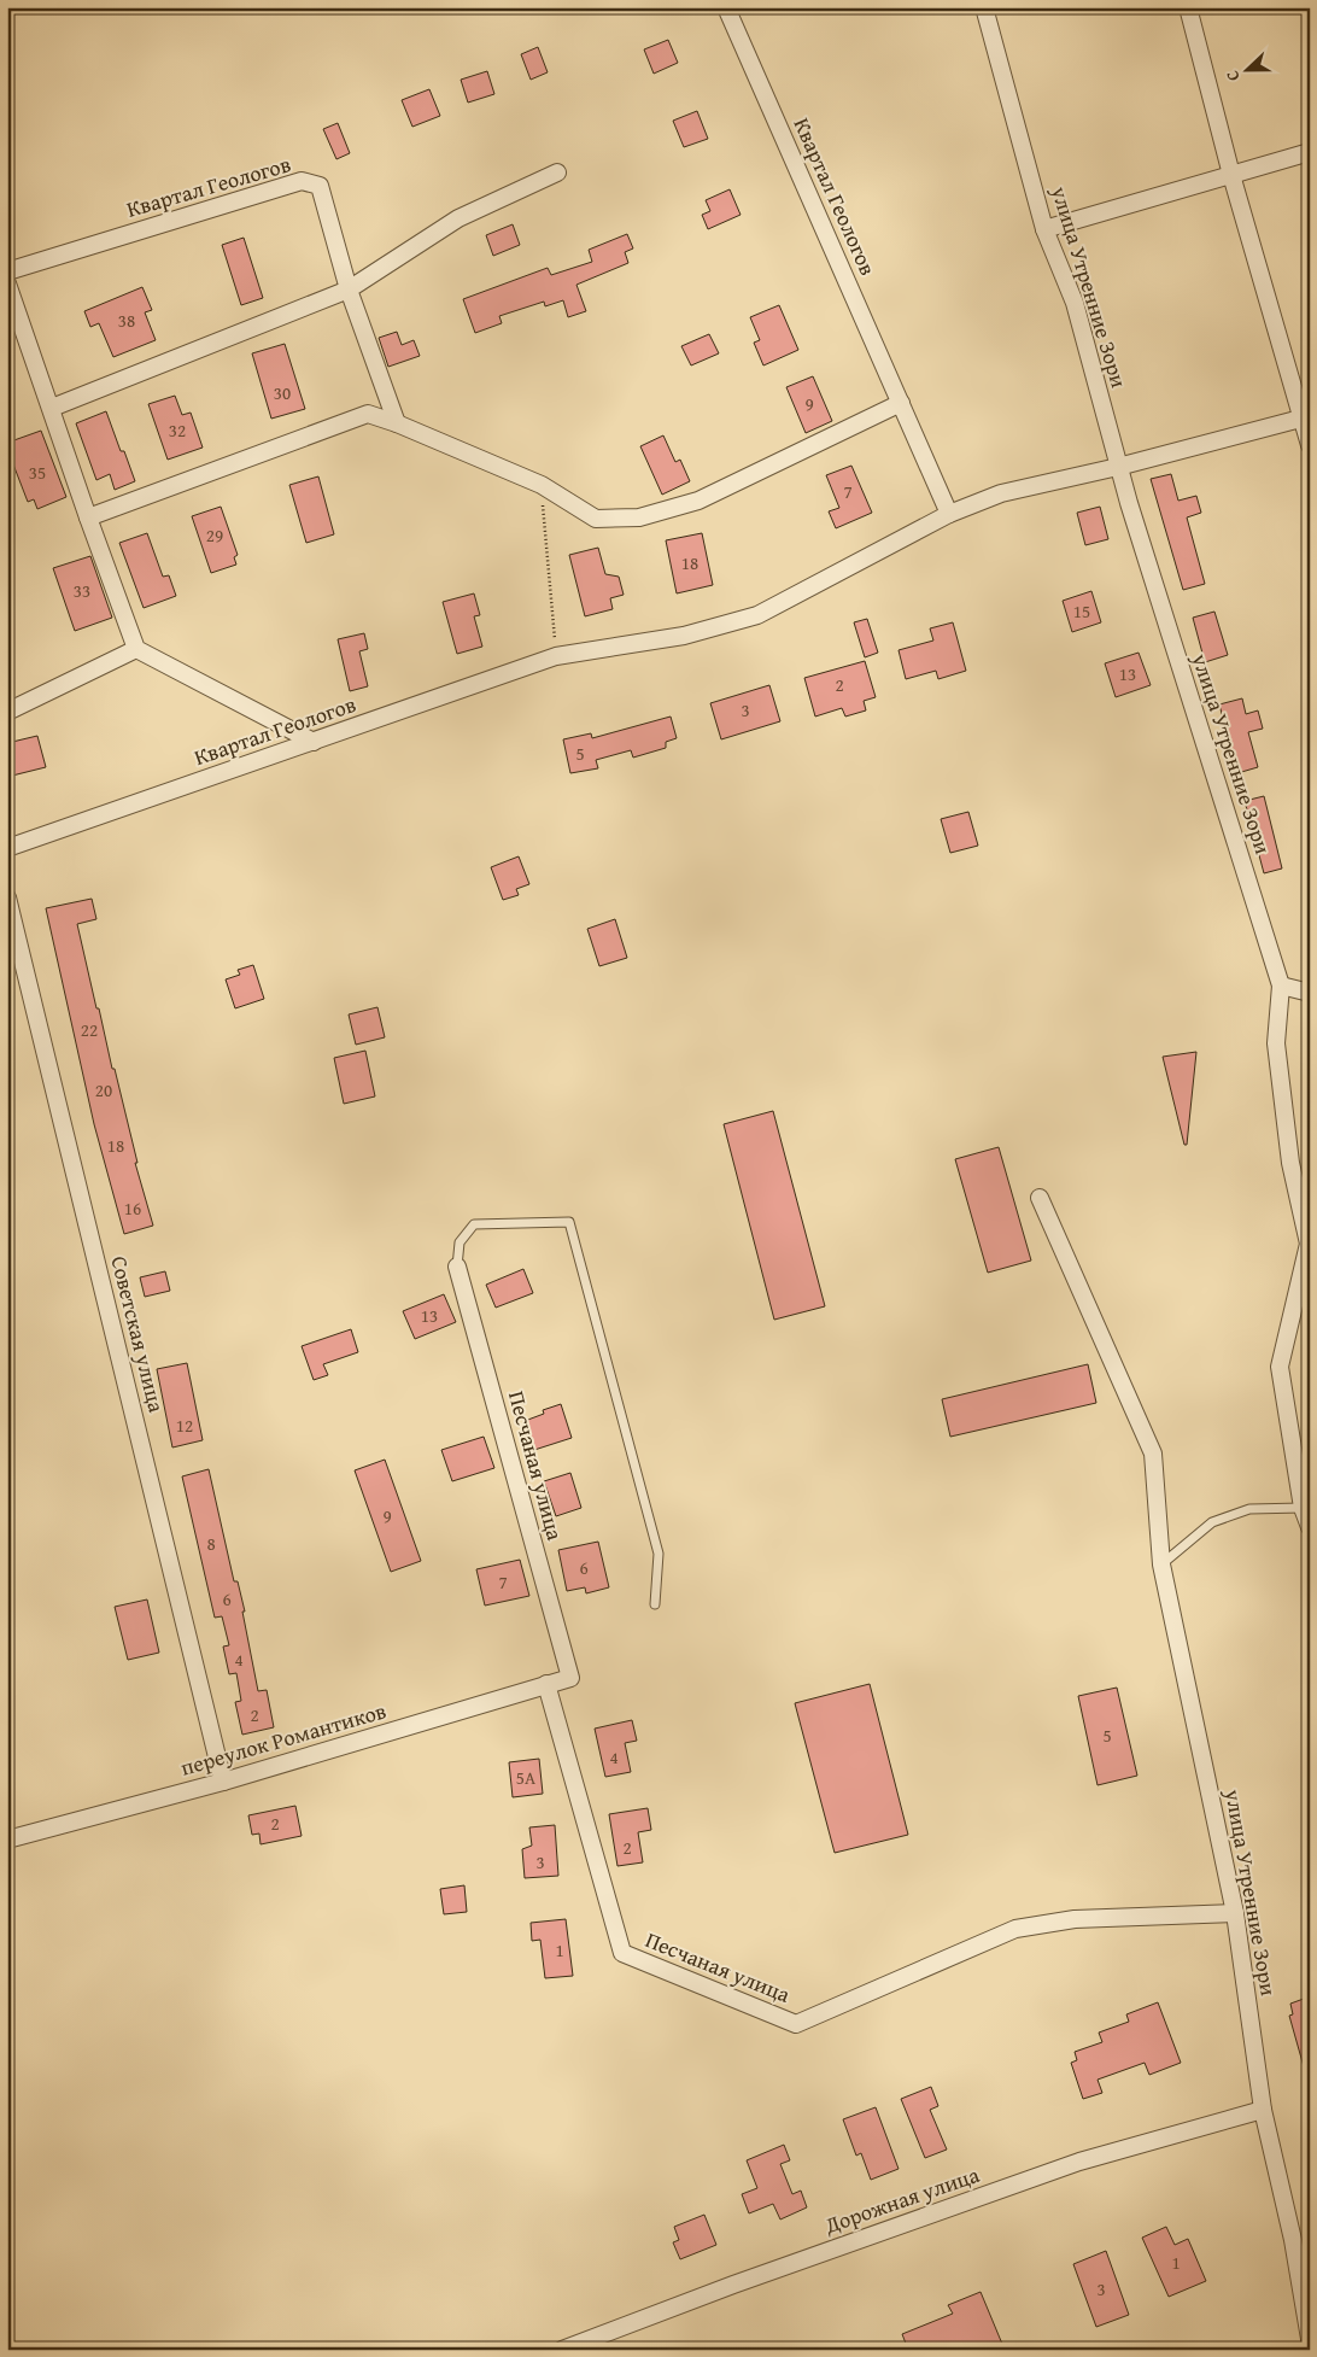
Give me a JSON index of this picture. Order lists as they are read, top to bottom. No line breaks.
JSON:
{"streets":{"street":["Квартал Геологов","улица Утренние Зори","Советская улица","Песчаная улица","переулок Романтиков","Дорожная улица"]},"crossings":[["Квартал Геологов","улица Утренние Зори"],["улица Утренние Зори","Песчаная улица"],["улица Утренние Зори","Дорожная улица"],["Советская улица","переулок Романтиков"],["Песчаная улица","переулок Романтиков"]],"house_numbers":["38","30","9","32","35","7","29","18","33","15","13","2","3","5","22","20","18","16","13","12","9","8","6","7","6","4","2","5","4","5А","2","2","3","1","1","3"],"north":"left"}
